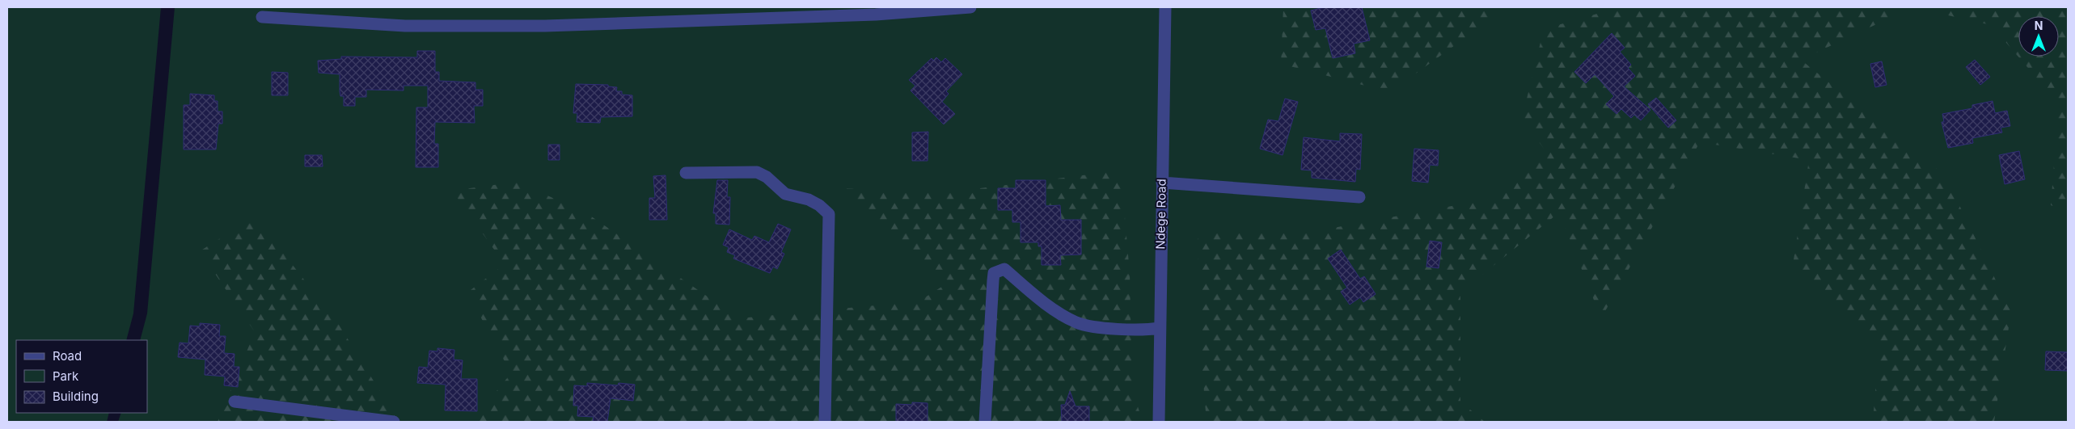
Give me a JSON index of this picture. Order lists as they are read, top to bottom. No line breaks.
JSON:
{"streets":{"street":["Ndege Road"]},"legend":["Road","Park","Building"],"north":"top"}
